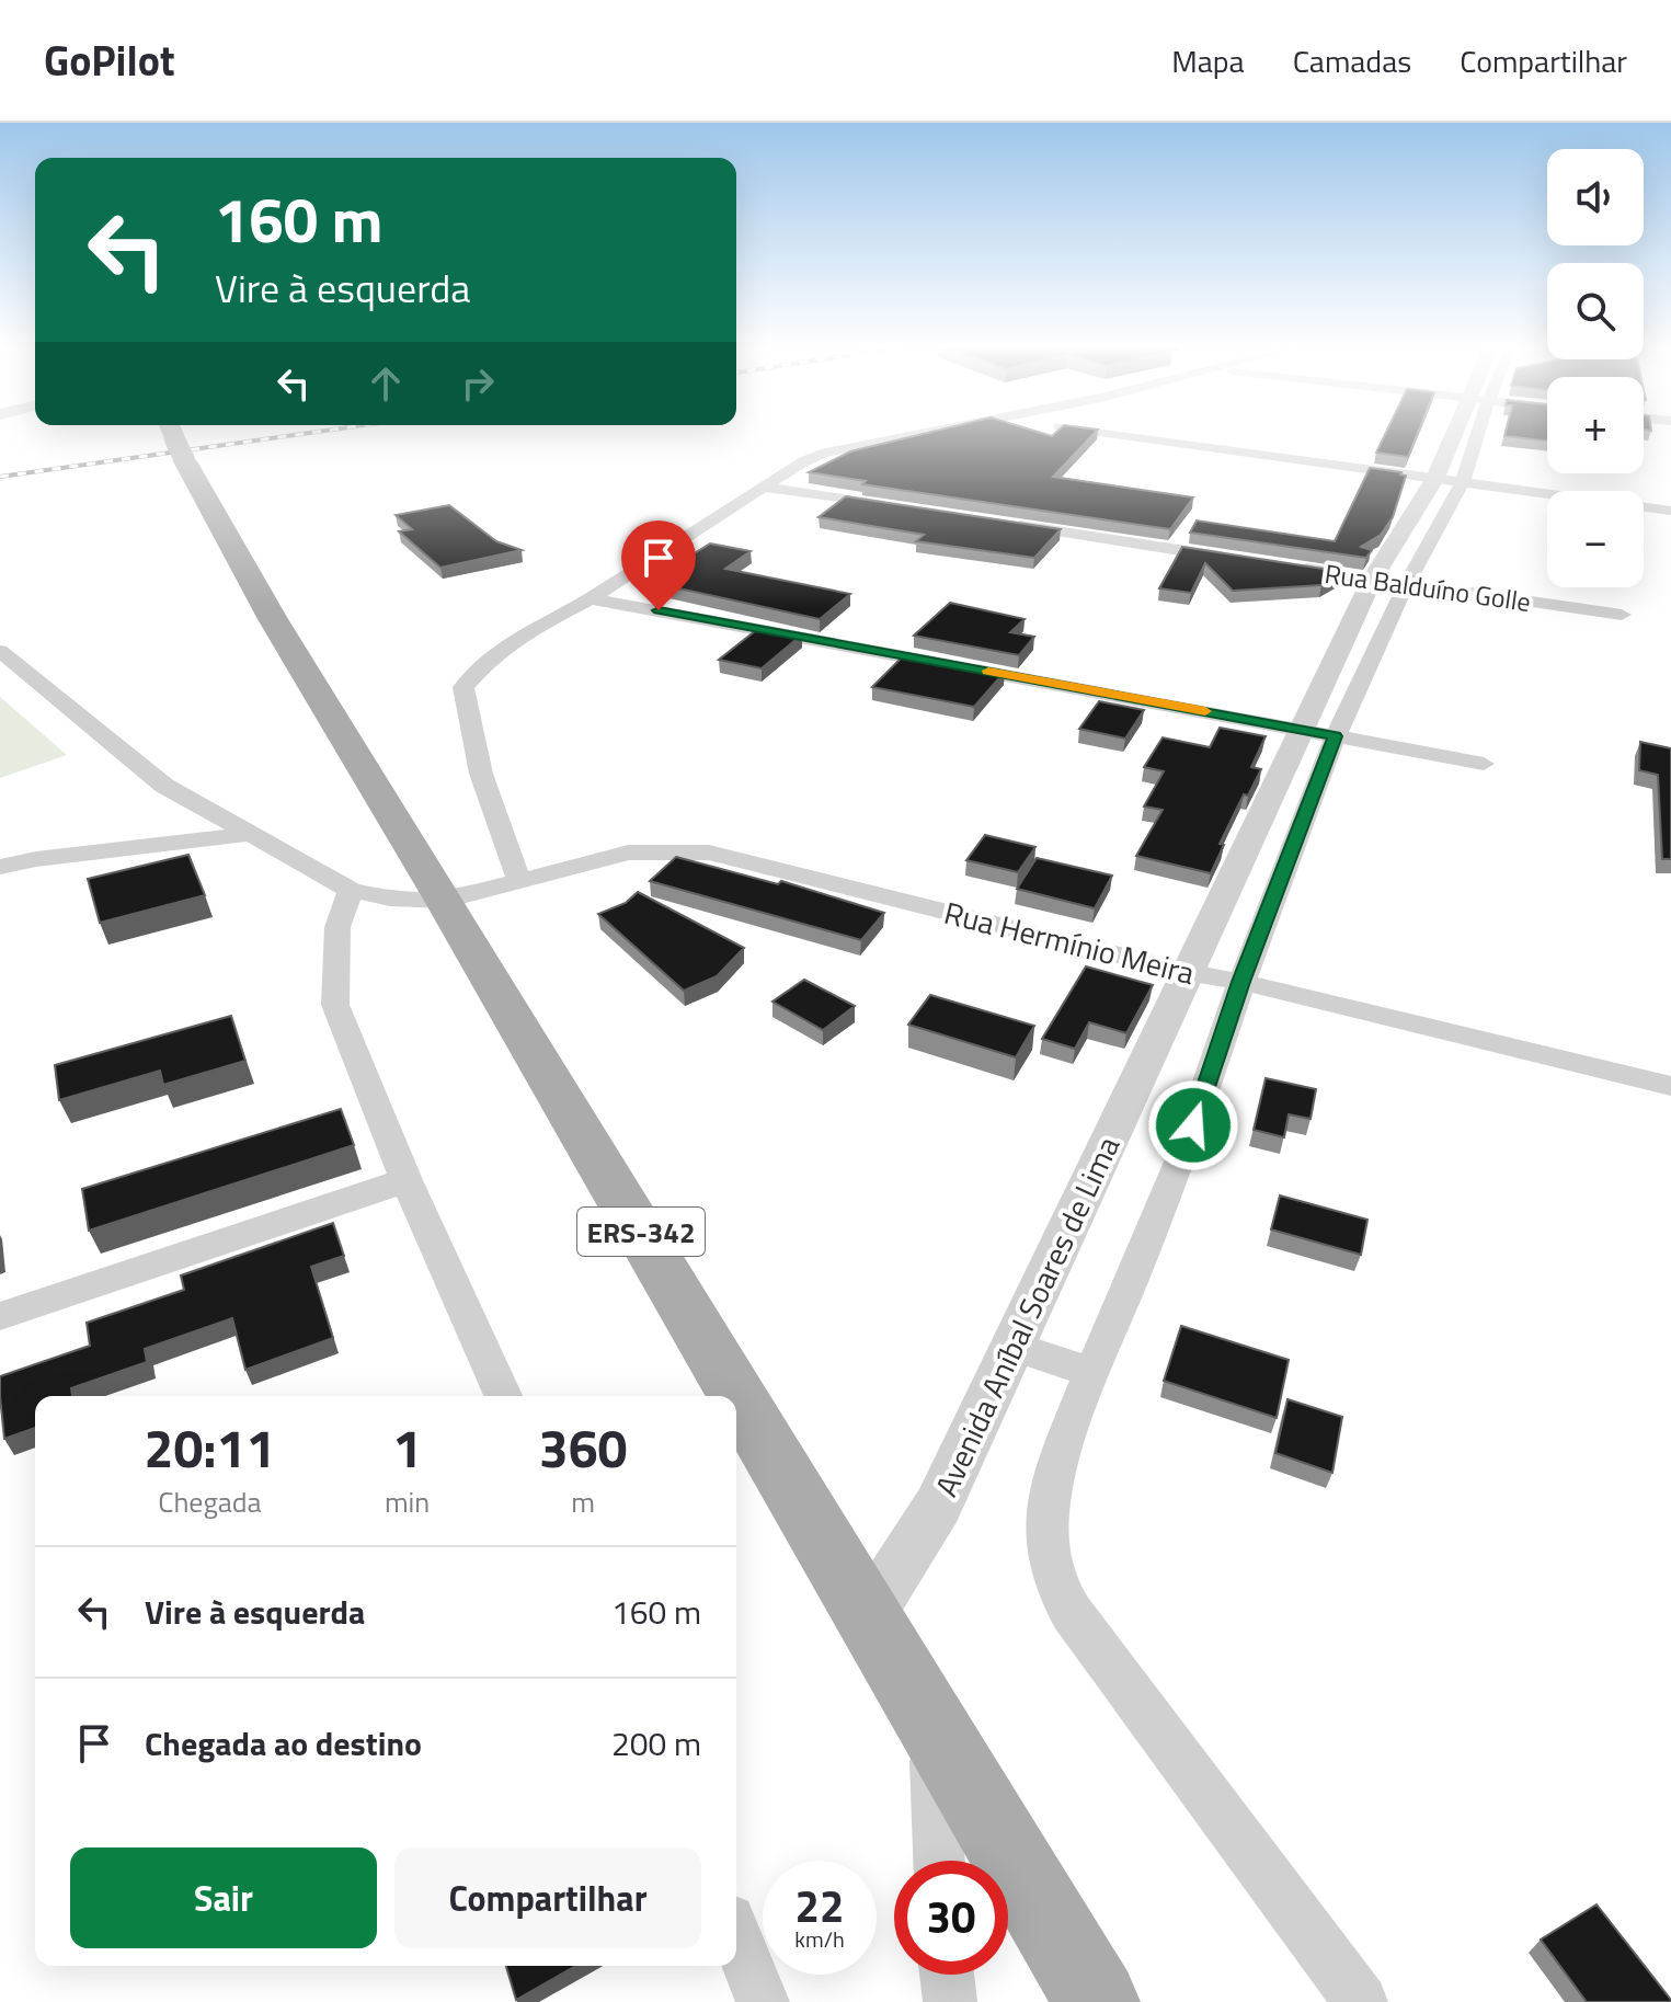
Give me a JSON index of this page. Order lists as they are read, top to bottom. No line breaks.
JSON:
{"streets":{"main road":["ERS-342"],"street":["Rua Balduíno Golle","Rua Hermínio Meira","Avenida Aníbal Soares de Lima"]},"crossings":[["Rua Balduíno Golle","Avenida Aníbal Soares de Lima"],["Rua Hermínio Meira","ERS-342"],["Rua Hermínio Meira","Avenida Aníbal Soares de Lima"],["ERS-342","Avenida Aníbal Soares de Lima"]],"page":{"header":"GoPilot","nav":["Mapa","Camadas","Compartilhar"],"map_buttons":["+","−"],"turn":["160 m","Vire à esquerda"],"eta":["20:11","Chegada","1","min","360","m"],"list":[{"name":"Vire à esquerda","value":"160 m"},{"name":"Chegada ao destino","value":"200 m"}],"buttons":["Sair","Compartilhar"],"speed":"22 km/h","limit":"30"}}
